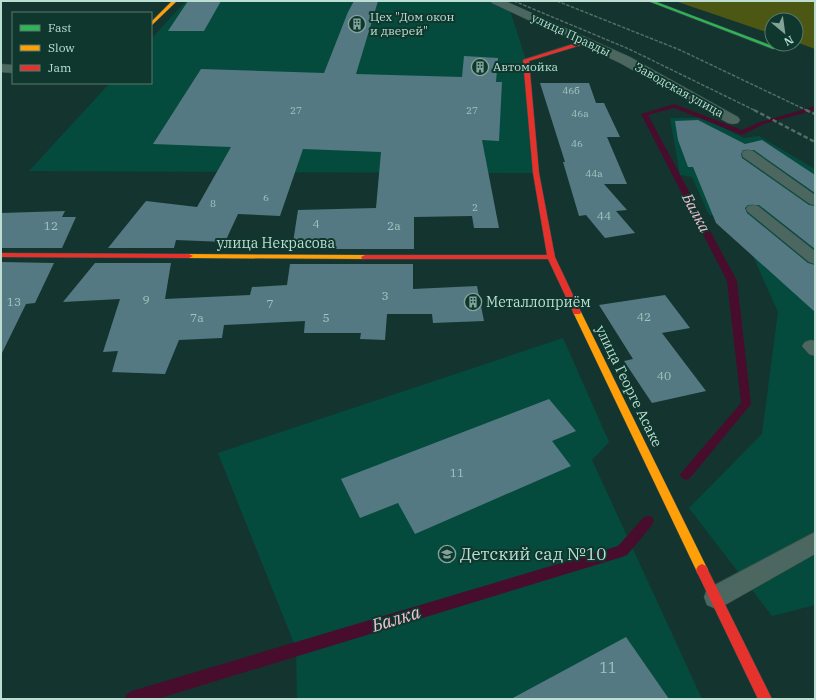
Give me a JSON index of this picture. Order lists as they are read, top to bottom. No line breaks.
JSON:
{"streets":{"street":["улица Правды","Заводская улица","улица Некрасова","улица Георге Асаке"]},"crossings":[["улица Правды","Заводская улица"],["улица Правды","улица Георге Асаке"],["улица Некрасова","улица Георге Асаке"]],"water":["Балка"],"places":{"building":["Цех \"Дом окон и дверей\"","Автомойка","Металлоприём"],"school or university":["Детский сад №10"]},"house_numbers":["46б","27","27","46а","46","44а","6","8","2","44","4","12","2а","3","9","13","7","42","7а","5","40","11","11"],"legend":["Fast","Slow","Jam"],"north":"bottom right"}
